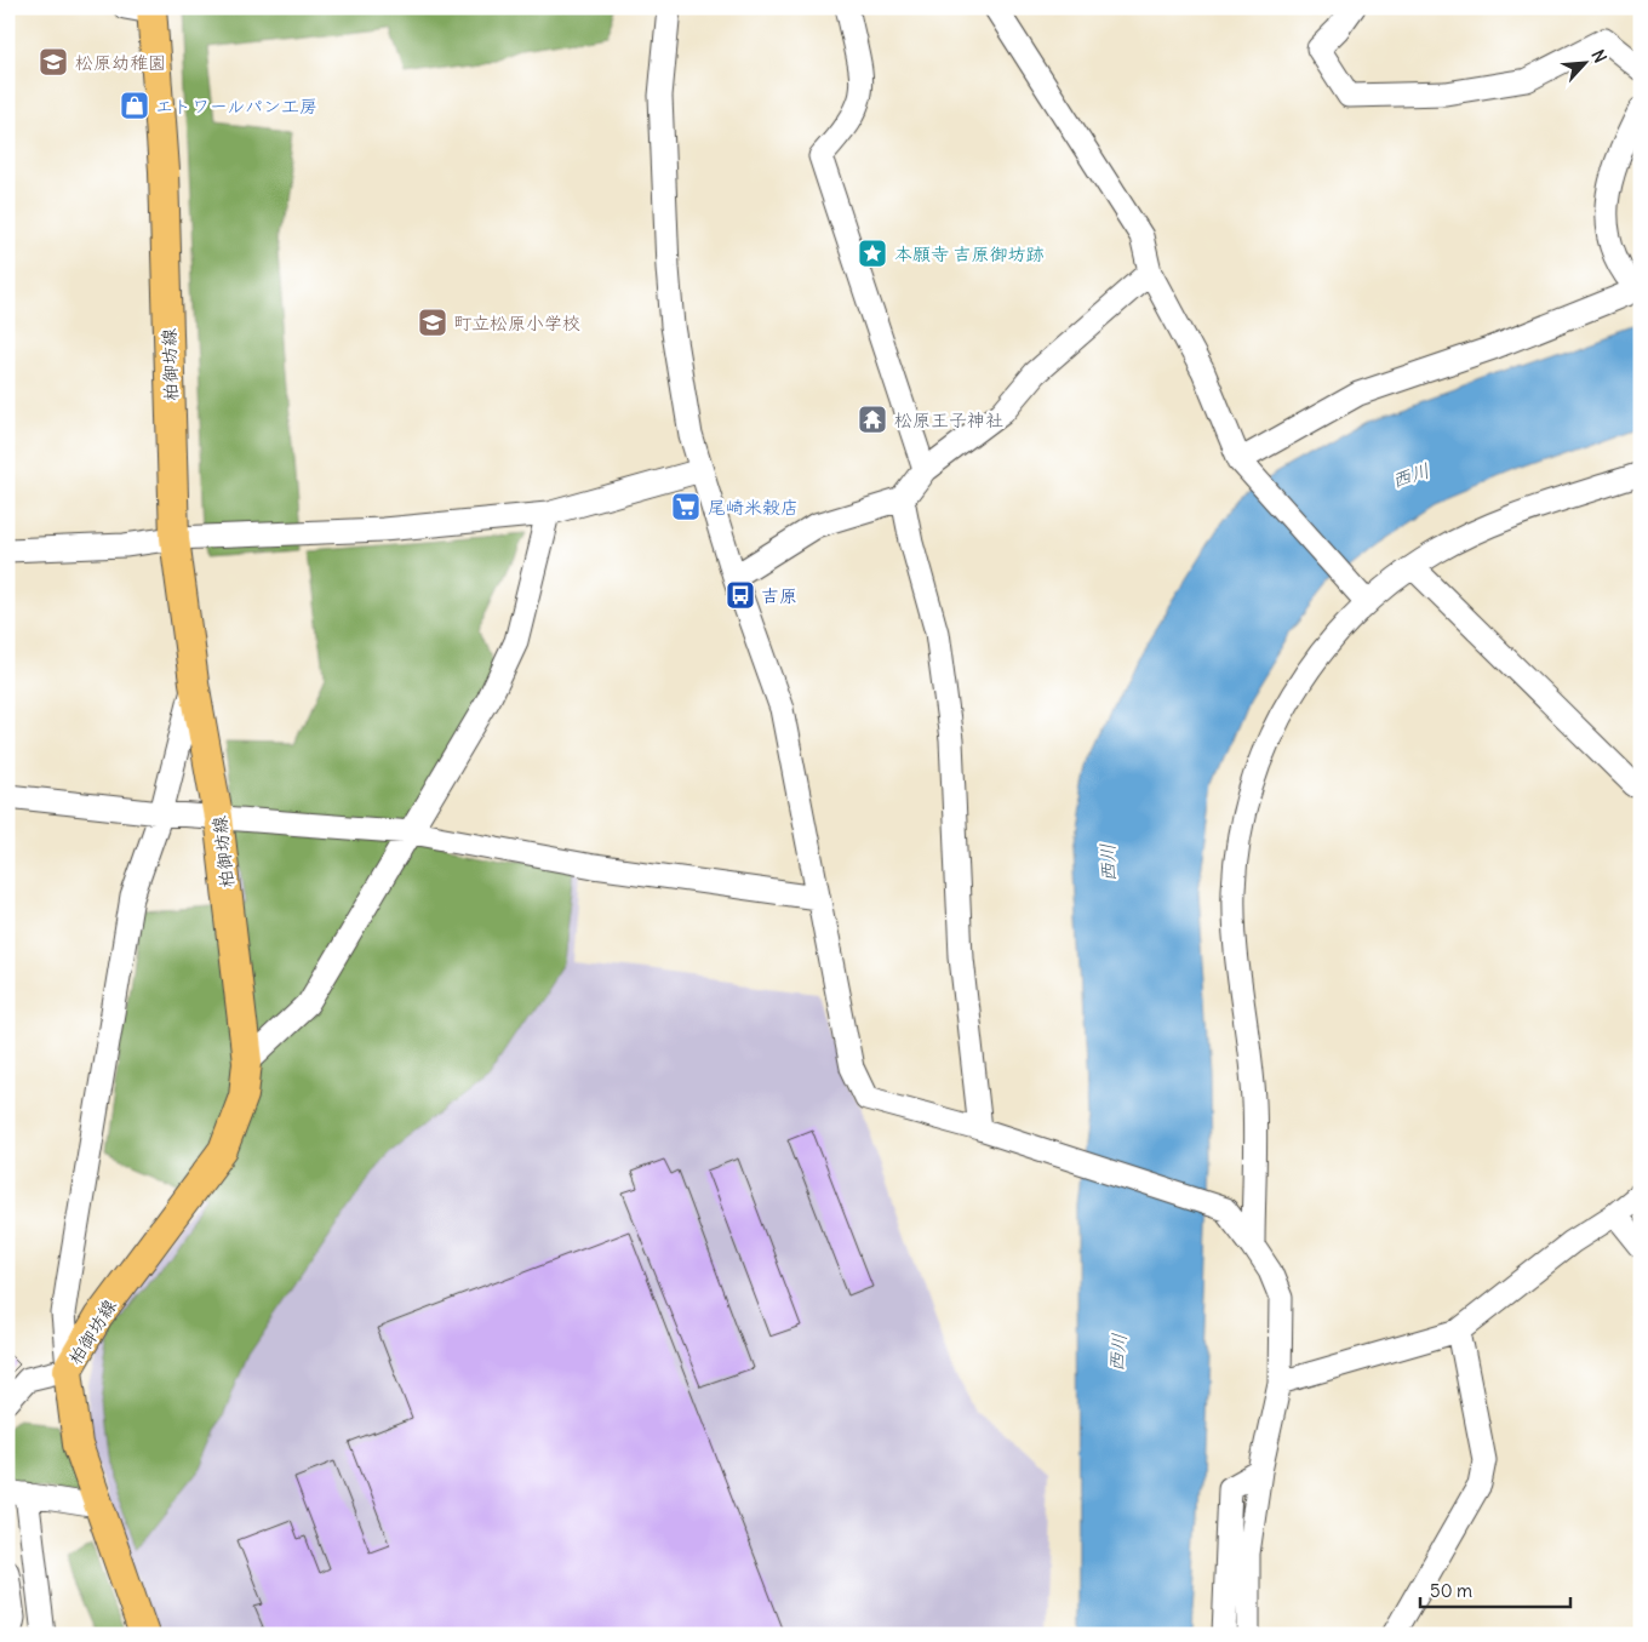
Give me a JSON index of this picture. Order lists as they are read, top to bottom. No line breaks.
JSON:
{"streets":{"main road":["柏御坊線"]},"water":["西川"],"places":{"school or university":["松原幼稚園","町立松原小学校"],"shop":["エトワールパン工房"],"place":["本願寺 吉原御坊跡"],"temple":["松原王子神社"],"supermarket":["尾崎米穀店"],"bus stop":["吉原"]},"scale_bar":"50 m","north":"top right"}
